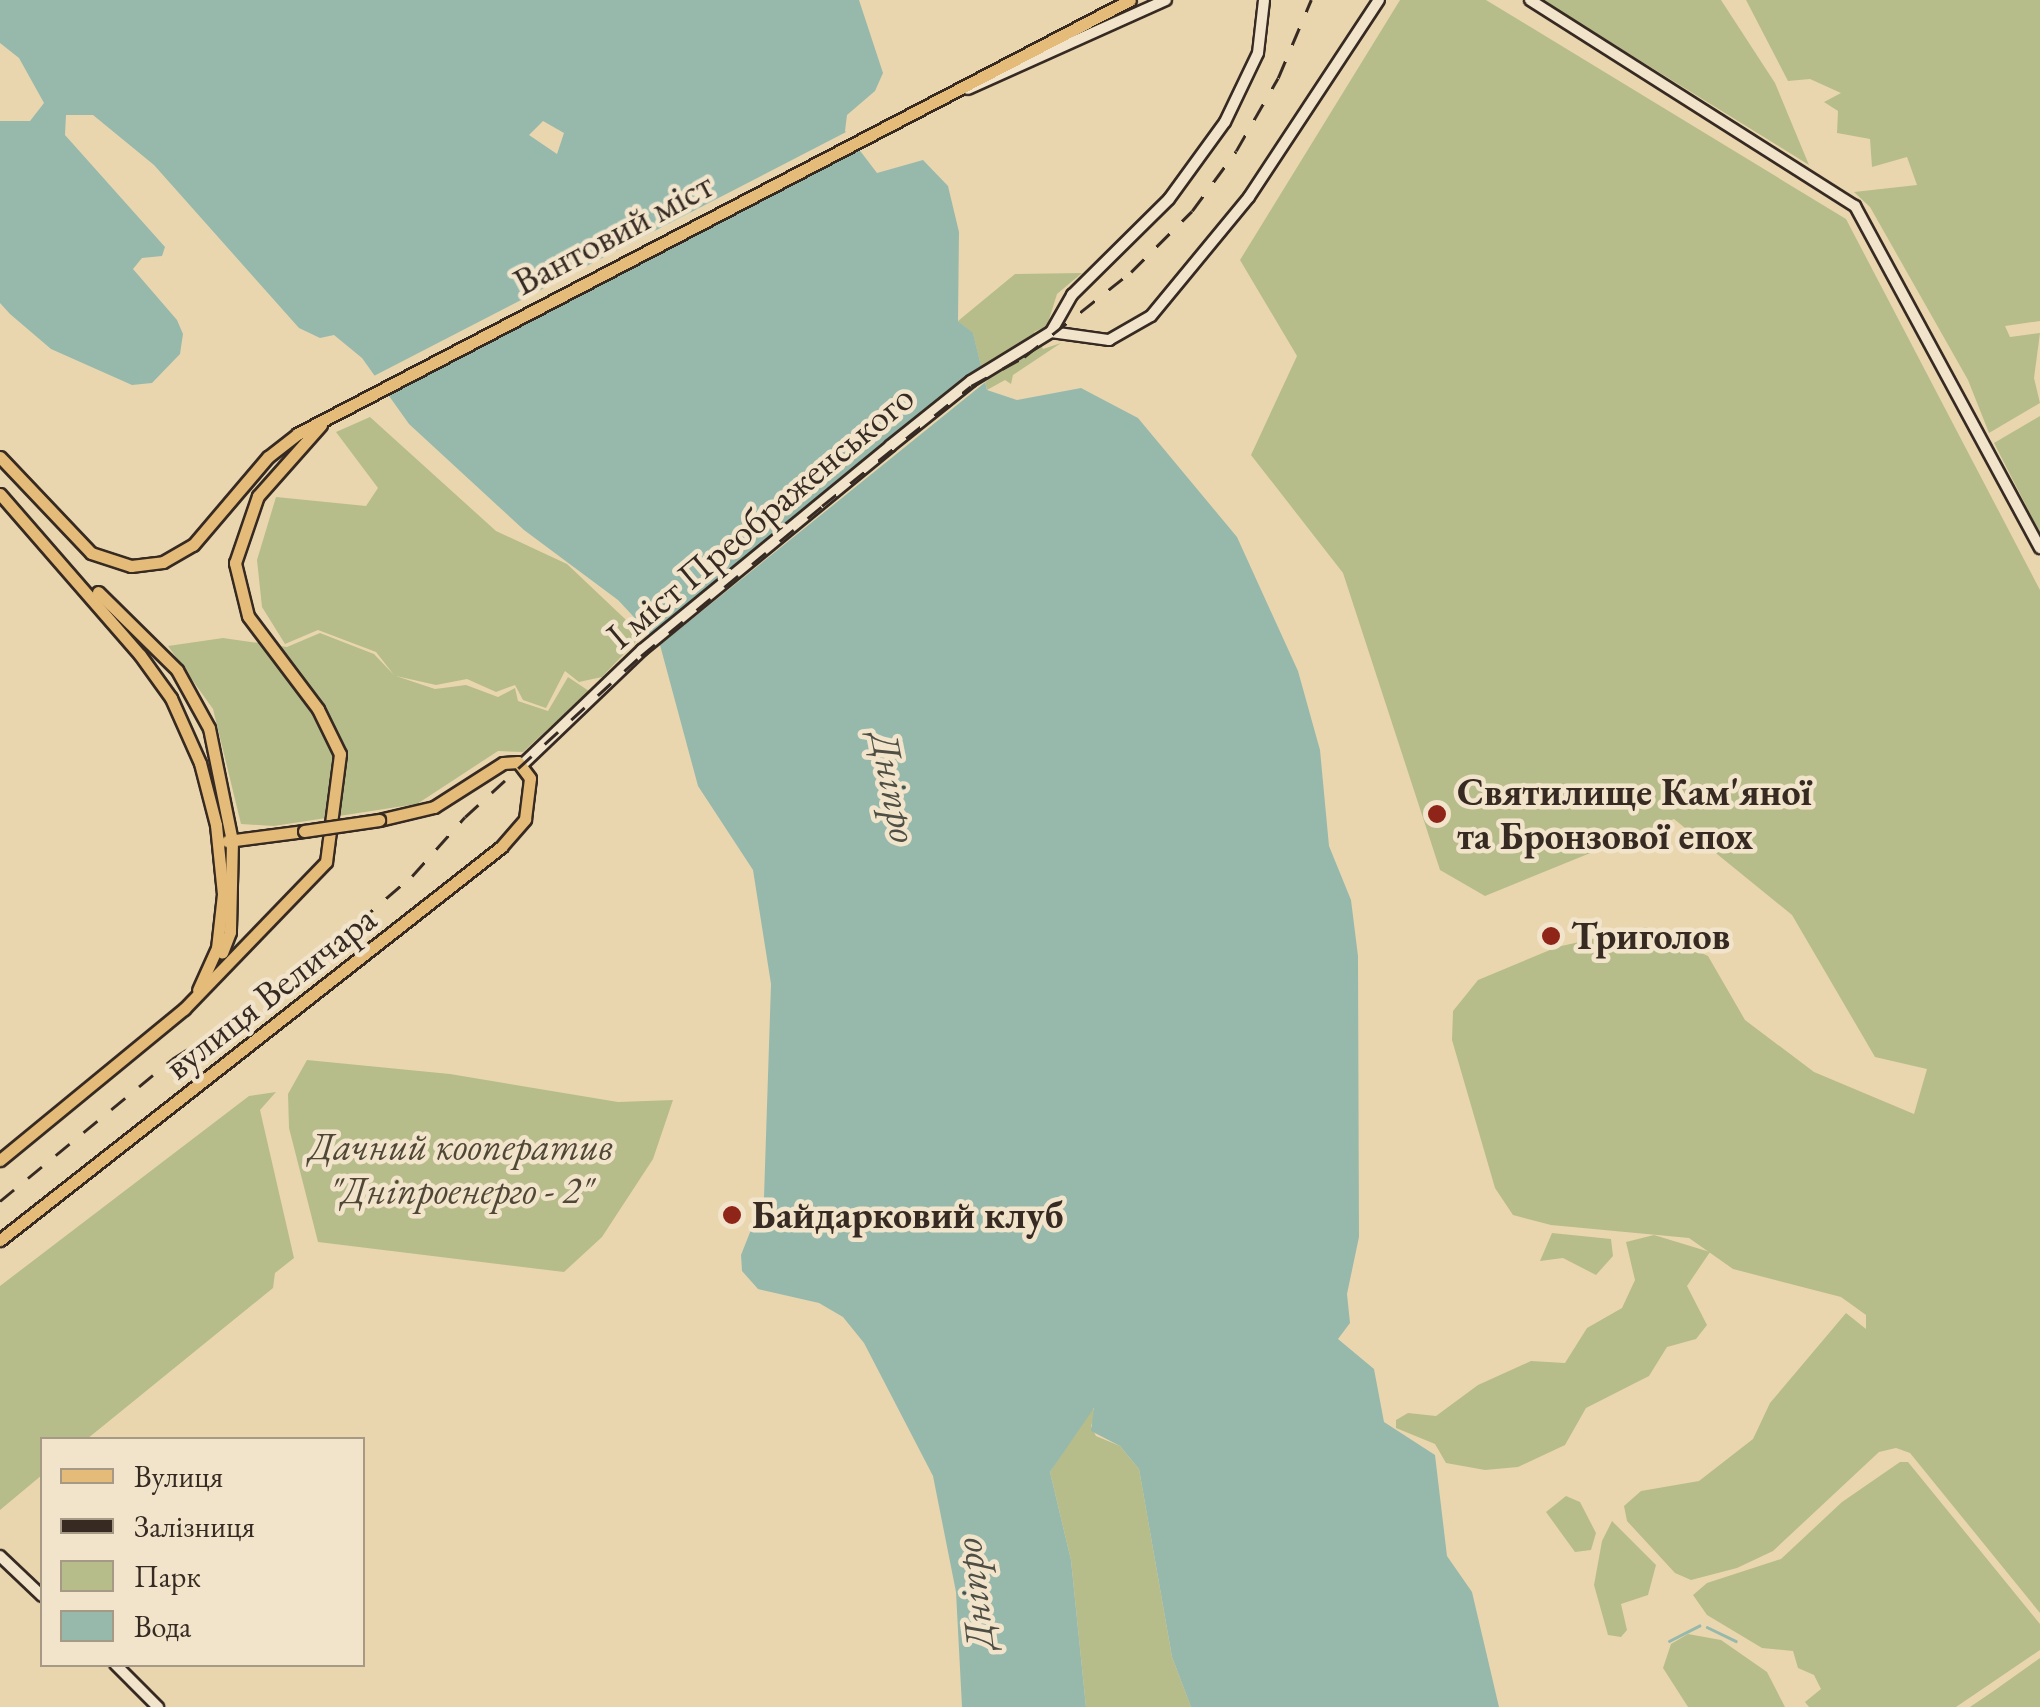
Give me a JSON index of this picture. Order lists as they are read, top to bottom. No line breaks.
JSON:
{"streets":{"main road":["Вантовий міст","I міст Преображенського","вулиця Величара"]},"crossings":[["I міст Преображенського","вулиця Величара"]],"water":["Дніпро"],"parks":["Дачний кооператив \"Дніпроенерго - 2\""],"places":["Святилище Кам'яної та Бронзової епох","Триголов","Байдарковий клуб"],"legend":["Вулиця","Залізниця","Парк","Вода"]}
